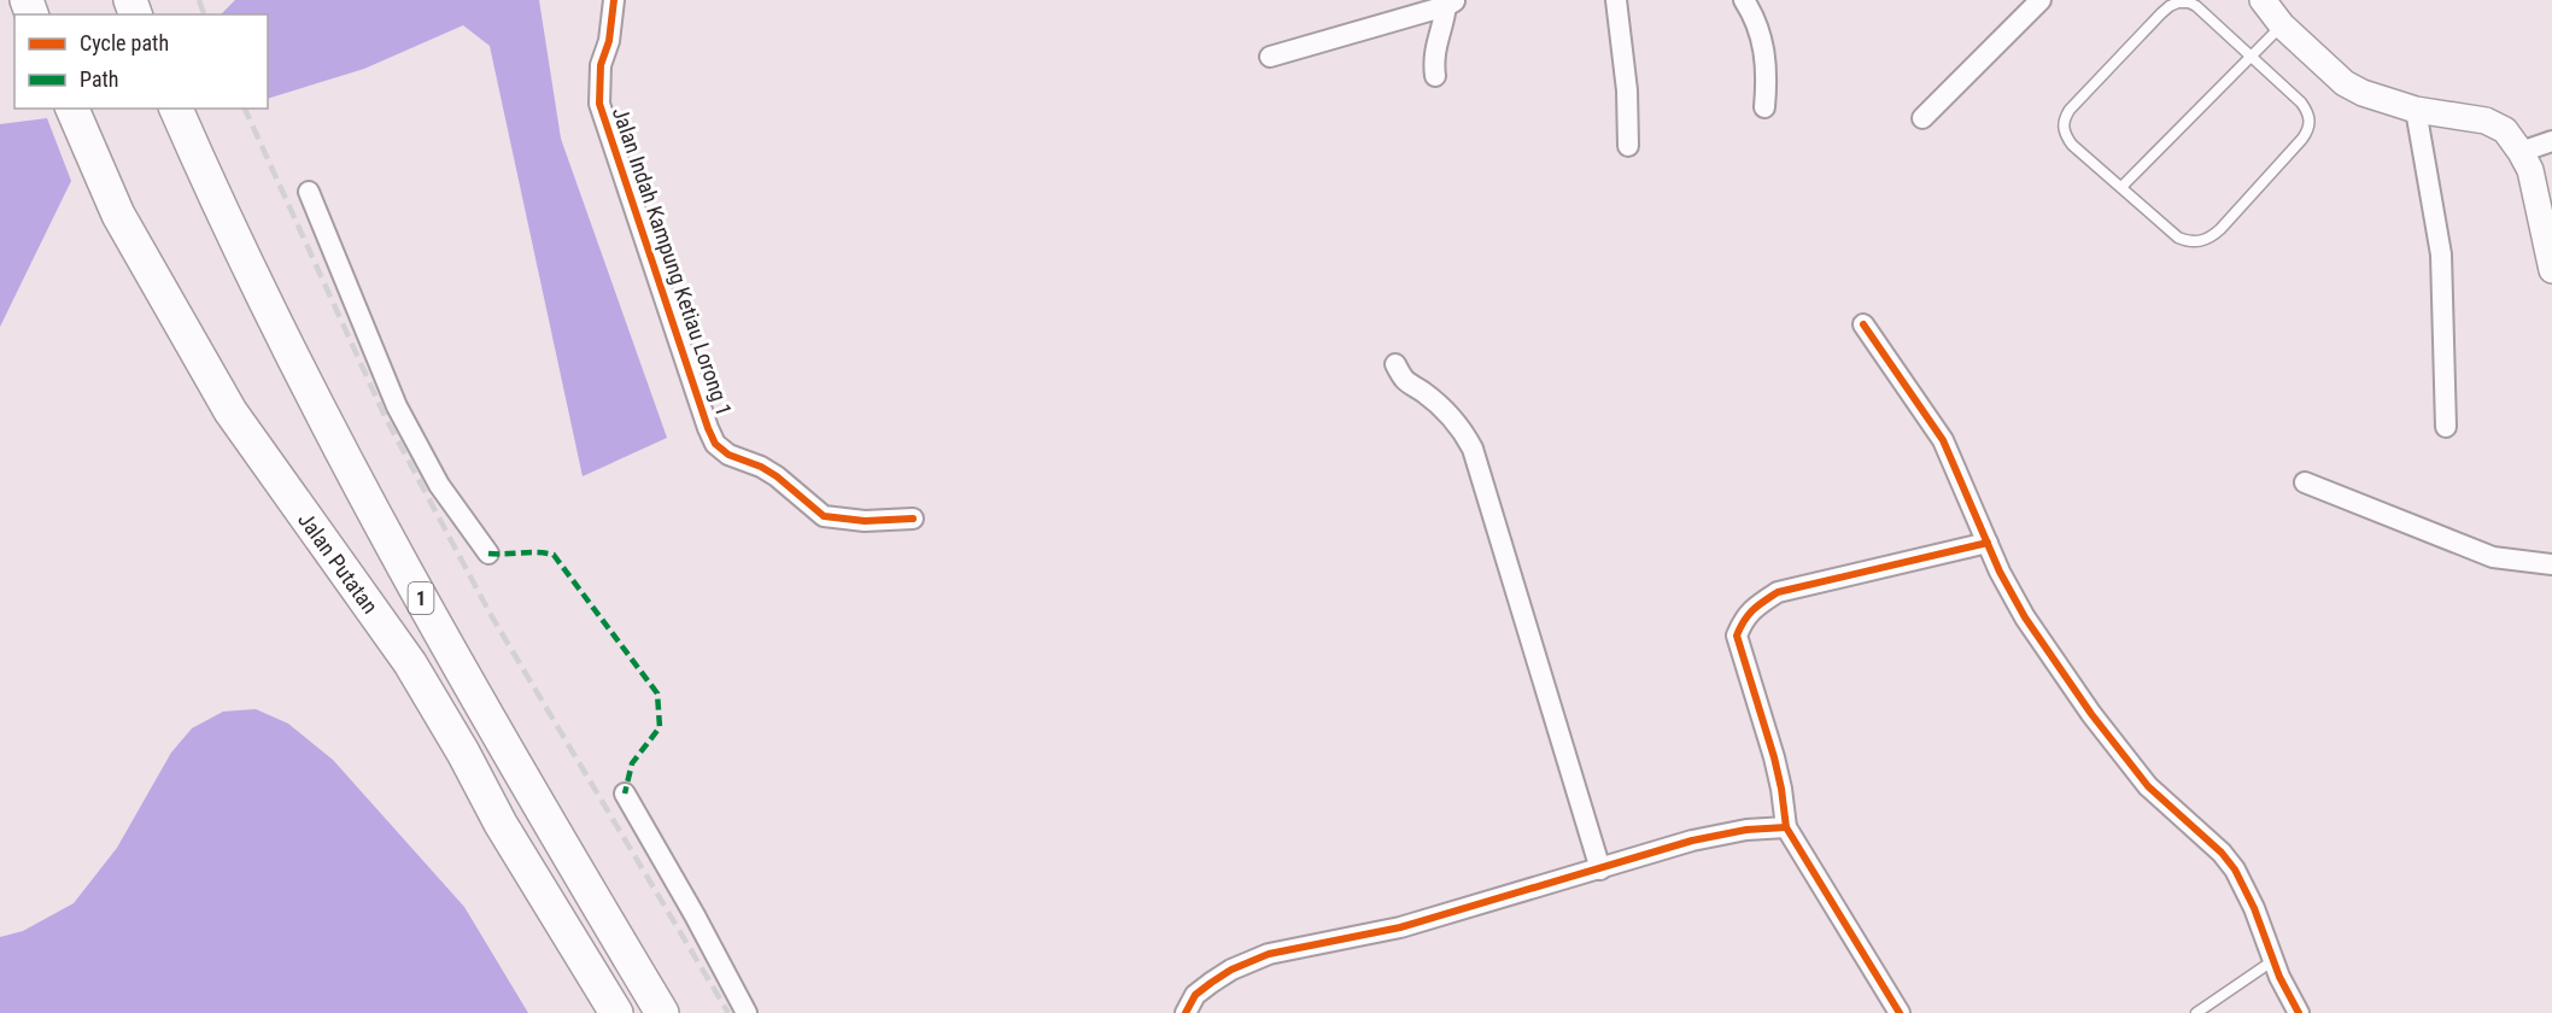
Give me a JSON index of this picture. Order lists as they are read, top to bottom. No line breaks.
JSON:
{"streets":{"highway":["Jalan Putatan","1"],"street":["Jalan Indah Kampung Ketiau Lorong 1"]},"legend":["Cycle path","Path"]}
